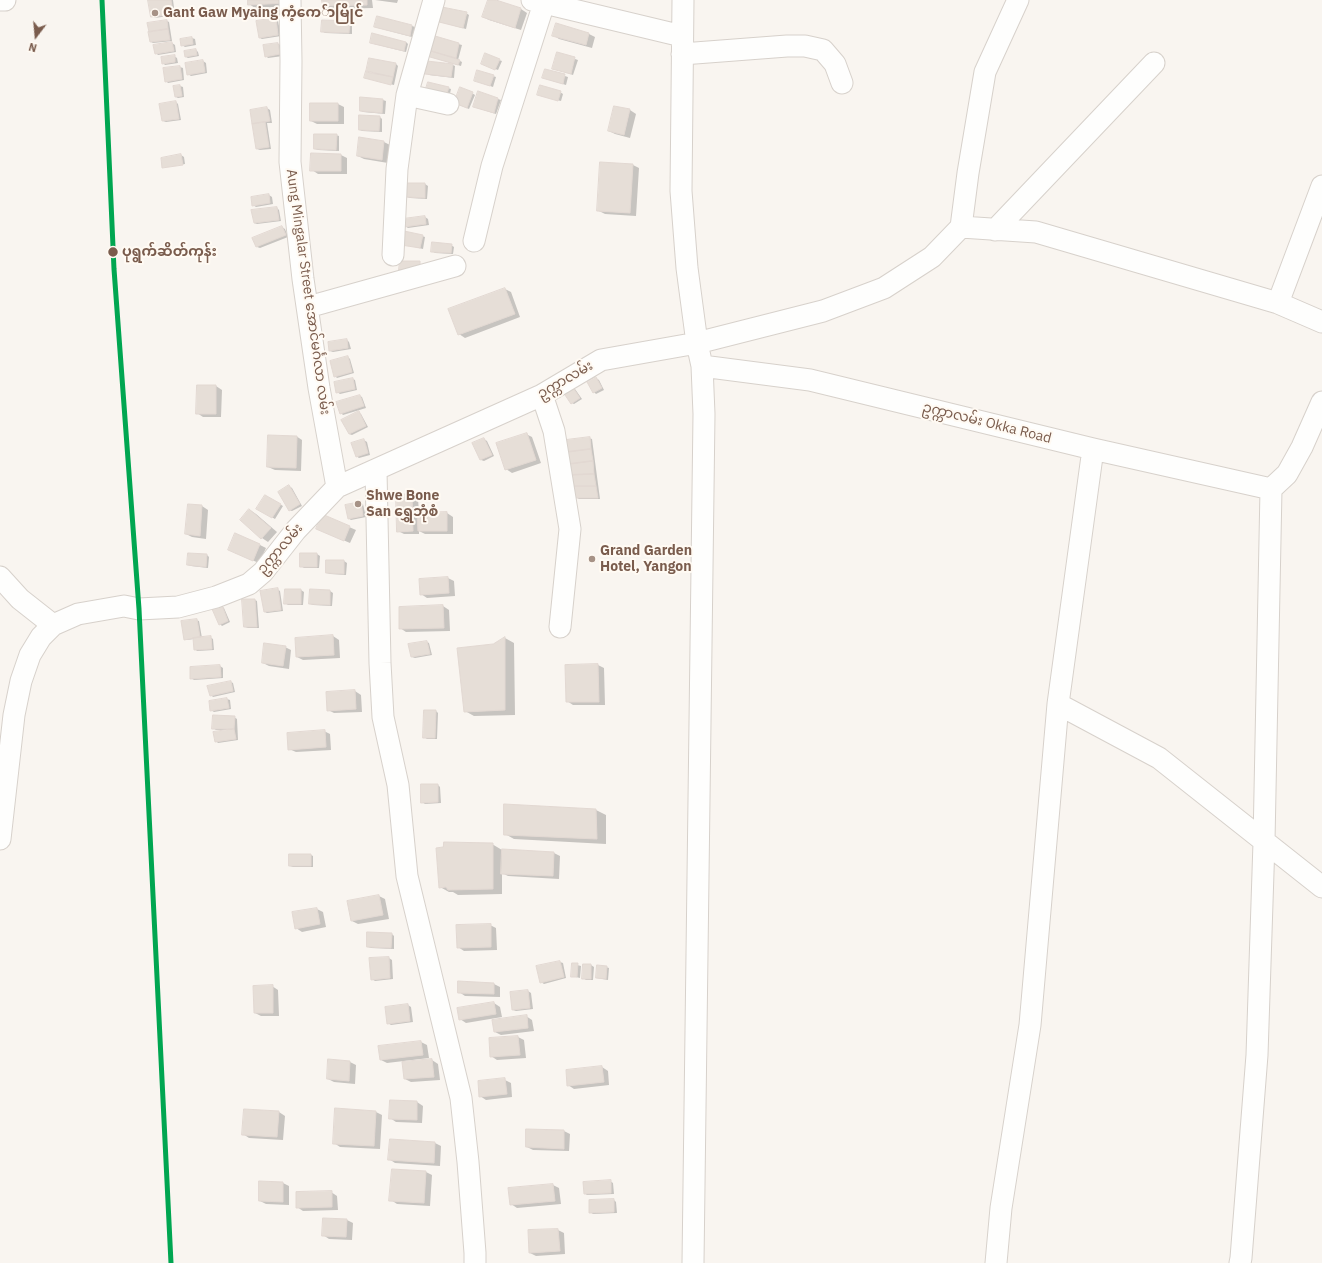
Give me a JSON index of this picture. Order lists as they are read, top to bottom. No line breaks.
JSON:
{"streets":{"street":["Aung Mingalar Street အောင်မင်္ဂလာ လမ်း","ဥက္ကာလမ်း","ဥက္ကာလမ်း Okka Road"]},"crossings":[["Aung Mingalar Street အောင်မင်္ဂလာ လမ်း","ဥက္ကာလမ်း"]],"places":["Gant Gaw Myaing ကံ့ကေ်ာမြိုင်","ပုရွက်ဆိတ်ကုန်း","Shwe Bone San ရွှေဘုံစံ","Grand Garden Hotel, Yangon"],"north":"bottom"}
